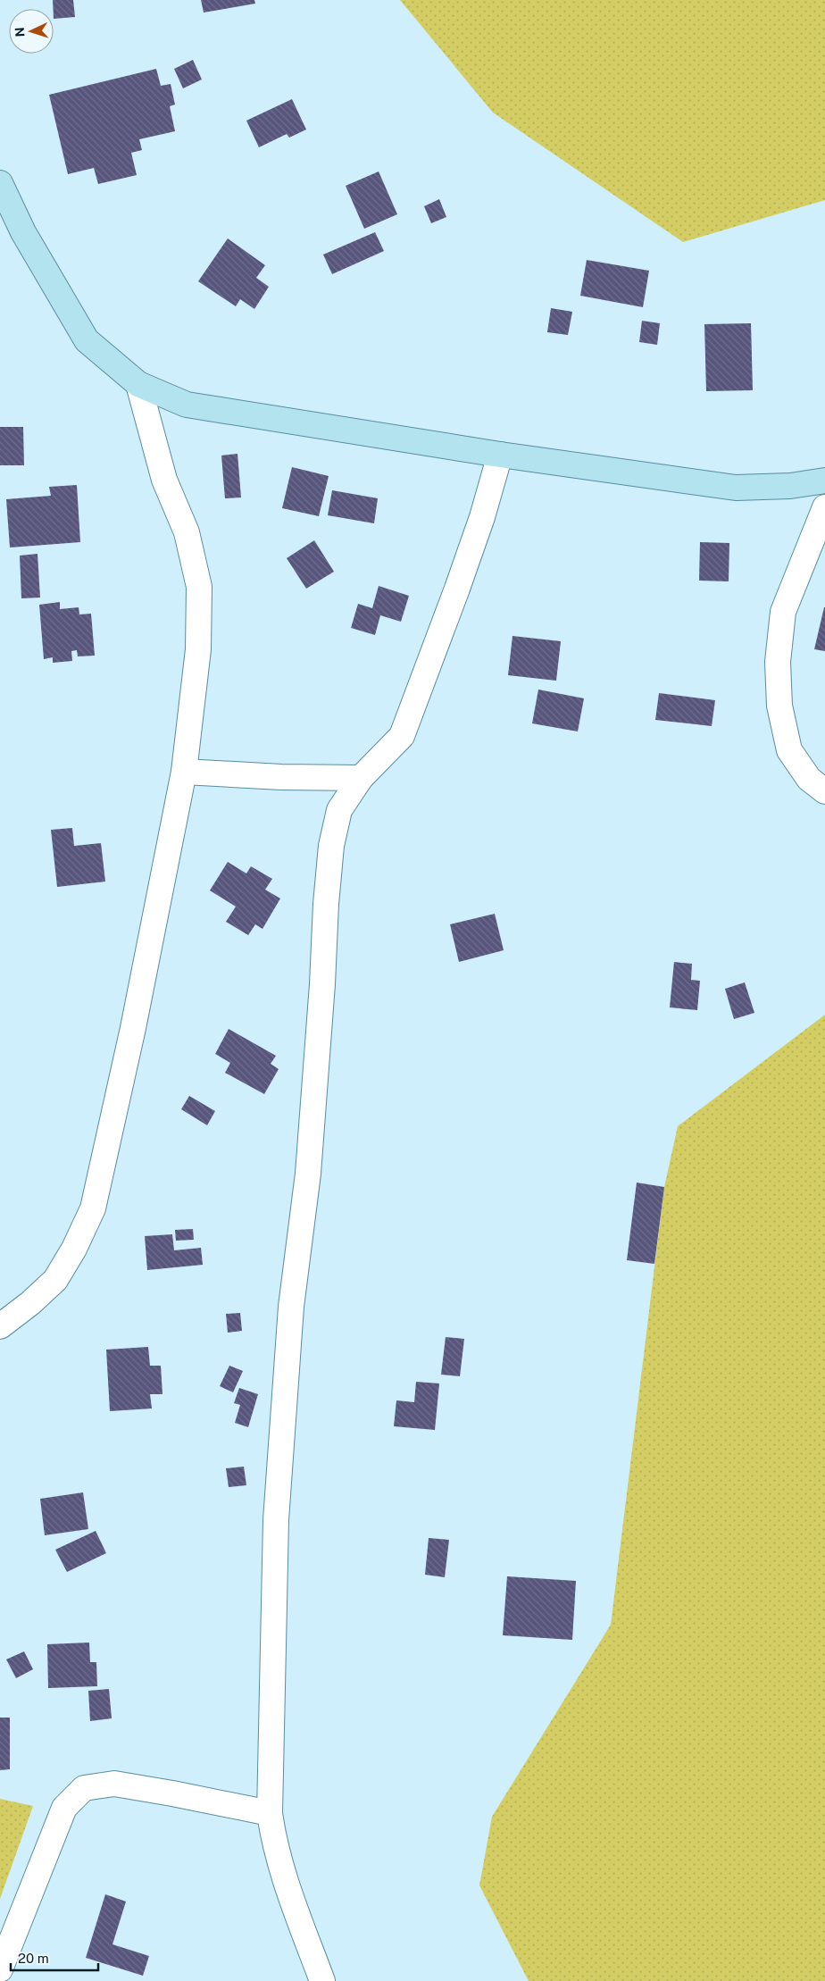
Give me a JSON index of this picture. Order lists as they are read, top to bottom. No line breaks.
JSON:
{"scale_bar":"20 m","north":"left"}
